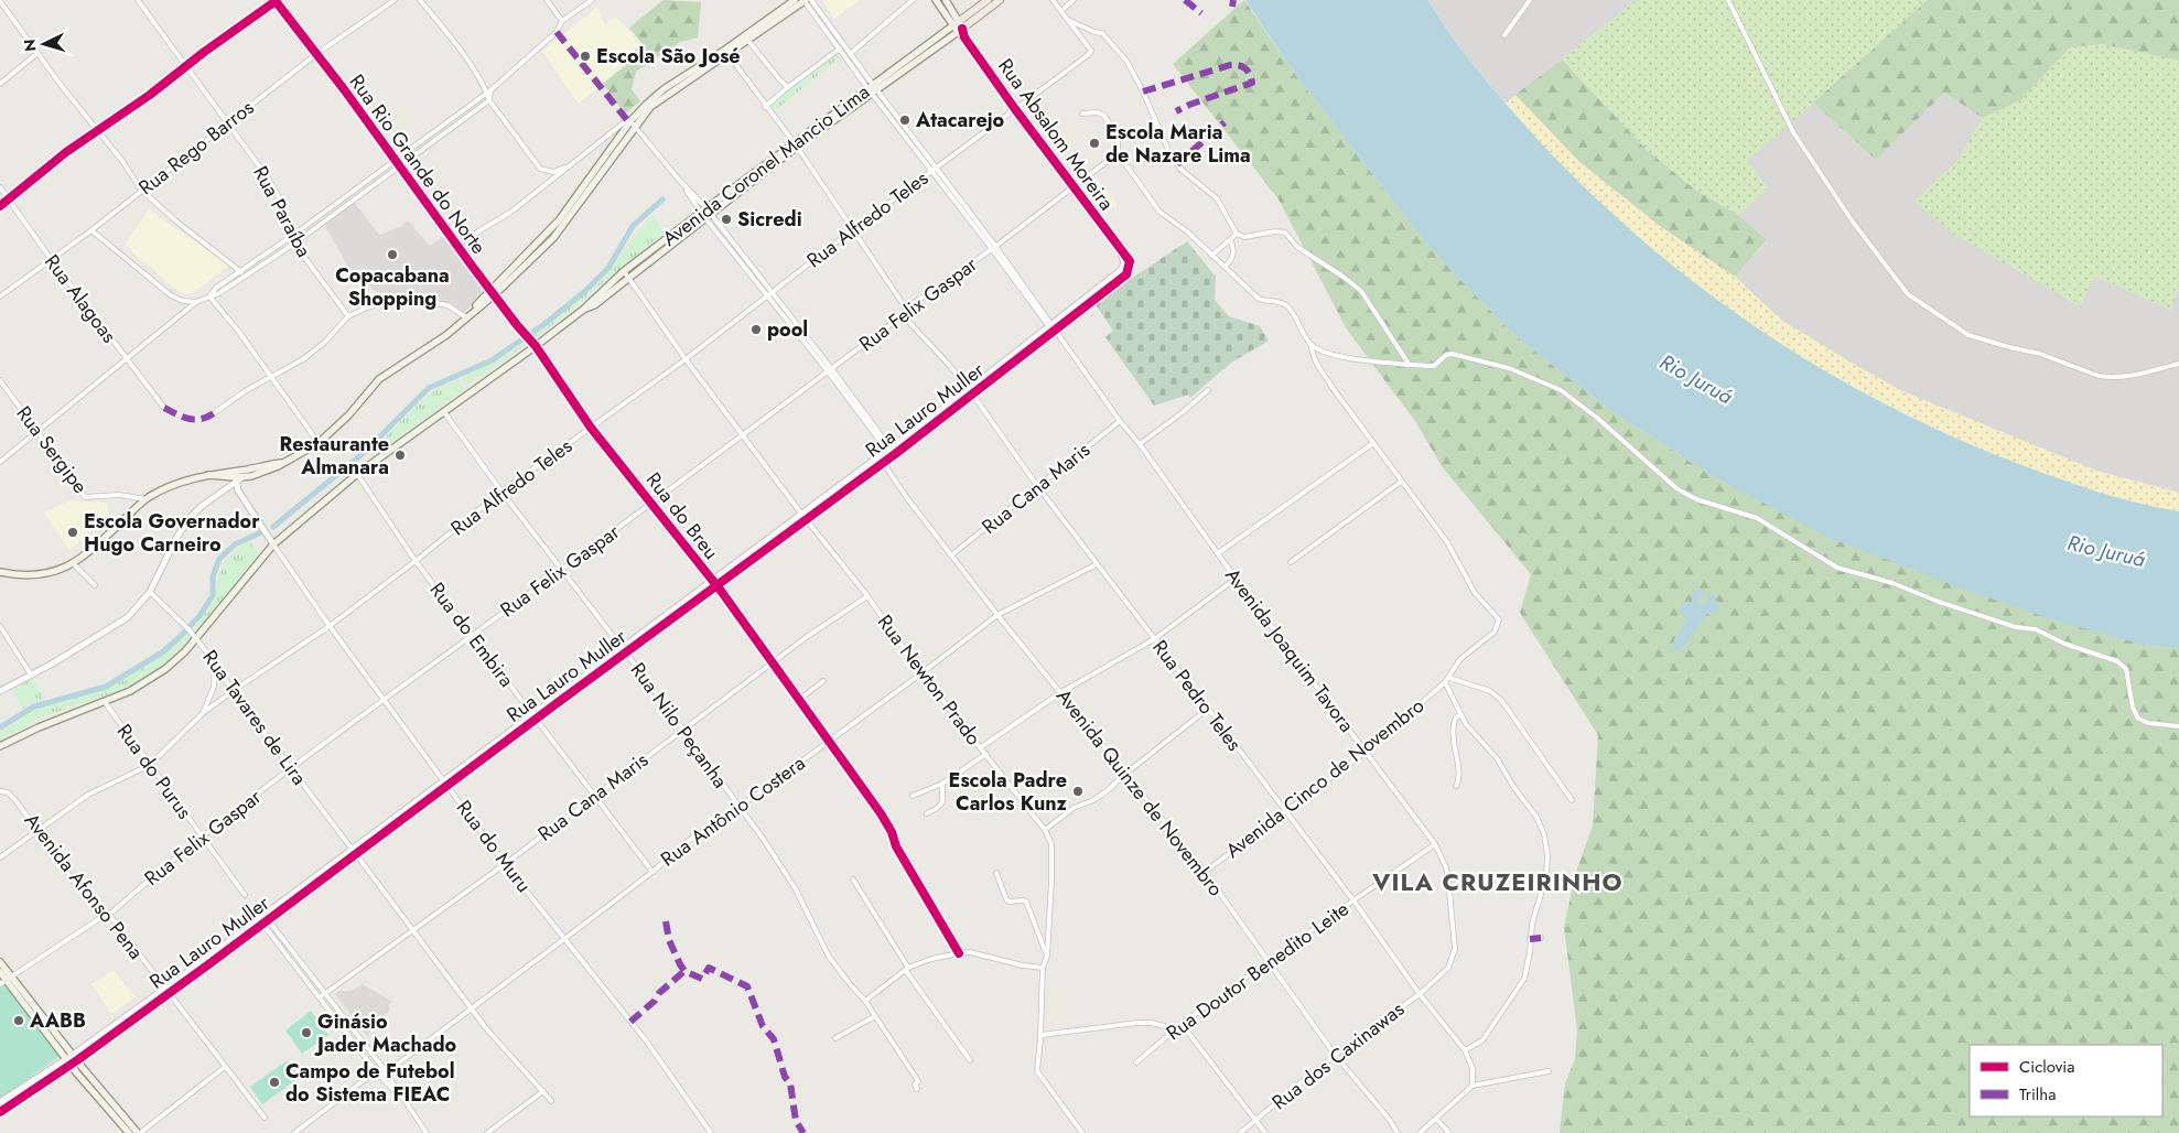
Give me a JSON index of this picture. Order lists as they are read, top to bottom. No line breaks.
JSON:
{"streets":{"main road":["Avenida Coronel Mancio Lima"],"street":["Rua Absalom Moreira","Rua Rego Barros","Rua Rio Grande do Norte","Rua Paraíba","Rua Alfredo Teles","Rua Alagoas","Rua Felix Gaspar","Rua Lauro Muller","Rua Sergipe","Rua Cana Maris","Rua do Breu","Rua do Embira","Avenida Joaquim Tavora","Rua Newton Prado","Rua Pedro Teles","Rua Tavares de Lira","Rua Nilo Peçanha","Rua do Purus","Avenida Cinco de Novembro","Avenida Quinze de Novembro","Rua Antônio Costera","Rua do Muru","Avenida Afonso Pena","Rua Doutor Benedito Leite","Rua dos Caxinawas"]},"crossings":[["Rua Absalom Moreira","Avenida Coronel Mancio Lima"],["Rua Absalom Moreira","Rua Alfredo Teles"],["Rua Absalom Moreira","Rua Felix Gaspar"],["Rua Absalom Moreira","Rua Lauro Muller"],["Rua Rego Barros","Rua Rio Grande do Norte"],["Rua Rego Barros","Rua Paraíba"],["Rua Rego Barros","Rua Alagoas"],["Rua Rio Grande do Norte","Avenida Coronel Mancio Lima"],["Rua Rio Grande do Norte","Rua do Breu"],["Avenida Coronel Mancio Lima","Rua do Breu"],["Avenida Coronel Mancio Lima","Rua do Embira"],["Avenida Coronel Mancio Lima","Avenida Joaquim Tavora"],["Avenida Coronel Mancio Lima","Rua Newton Prado"],["Avenida Coronel Mancio Lima","Rua Tavares de Lira"],["Avenida Coronel Mancio Lima","Rua Nilo Peçanha"],["Avenida Coronel Mancio Lima","Rua do Purus"],["Avenida Coronel Mancio Lima","Rua do Muru"],["Rua Alfredo Teles","Rua do Breu"],["Rua Alfredo Teles","Rua do Embira"],["Rua Alfredo Teles","Avenida Joaquim Tavora"],["Rua Alfredo Teles","Rua Newton Prado"],["Rua Alfredo Teles","Rua Tavares de Lira"],["Rua Alfredo Teles","Rua Nilo Peçanha"],["Rua Alfredo Teles","Rua do Purus"],["Rua Alfredo Teles","Rua do Muru"],["Rua Alfredo Teles","Avenida Afonso Pena"],["Rua Felix Gaspar","Rua do Breu"],["Rua Felix Gaspar","Rua do Embira"],["Rua Felix Gaspar","Avenida Joaquim Tavora"],["Rua Felix Gaspar","Rua Newton Prado"],["Rua Felix Gaspar","Rua Pedro Teles"],["Rua Felix Gaspar","Rua Tavares de Lira"],["Rua Felix Gaspar","Rua Nilo Peçanha"],["Rua Felix Gaspar","Rua do Purus"],["Rua Felix Gaspar","Rua do Muru"],["Rua Felix Gaspar","Avenida Afonso Pena"],["Rua Lauro Muller","Rua do Breu"],["Rua Lauro Muller","Rua do Embira"],["Rua Lauro Muller","Avenida Joaquim Tavora"],["Rua Lauro Muller","Rua Newton Prado"],["Rua Lauro Muller","Rua Pedro Teles"],["Rua Lauro Muller","Rua Tavares de Lira"],["Rua Lauro Muller","Rua Nilo Peçanha"],["Rua Lauro Muller","Avenida Quinze de Novembro"],["Rua Lauro Muller","Rua do Muru"],["Rua Lauro Muller","Avenida Afonso Pena"],["Rua Cana Maris","Rua do Breu"],["Rua Cana Maris","Rua do Embira"],["Rua Cana Maris","Avenida Joaquim Tavora"],["Rua Cana Maris","Rua Newton Prado"],["Rua Cana Maris","Rua Pedro Teles"],["Rua Cana Maris","Rua Nilo Peçanha"],["Rua Cana Maris","Avenida Quinze de Novembro"],["Rua Cana Maris","Rua do Muru"],["Rua do Breu","Rua Antônio Costera"],["Rua do Embira","Rua Antônio Costera"],["Avenida Joaquim Tavora","Avenida Cinco de Novembro"],["Avenida Joaquim Tavora","Rua Doutor Benedito Leite"],["Avenida Joaquim Tavora","Rua dos Caxinawas"],["Rua Newton Prado","Rua Antônio Costera"],["Rua Pedro Teles","Avenida Cinco de Novembro"],["Rua Pedro Teles","Rua Antônio Costera"],["Rua Pedro Teles","Rua Doutor Benedito Leite"],["Rua Pedro Teles","Rua dos Caxinawas"],["Rua Nilo Peçanha","Rua Antônio Costera"],["Avenida Cinco de Novembro","Avenida Quinze de Novembro"],["Avenida Quinze de Novembro","Rua Antônio Costera"],["Avenida Quinze de Novembro","Rua Doutor Benedito Leite"],["Avenida Quinze de Novembro","Rua dos Caxinawas"],["Rua Antônio Costera","Rua do Muru"]],"districts":["VILA CRUZEIRINHO"],"water":["Rio Juruá"],"places":["Escola São José","Atacarejo","Escola Maria de Nazare Lima","Sicredi","Copacabana Shopping","pool","Restaurante Almanara","Escola Governador Hugo Carneiro","Escola Padre Carlos Kunz","AABB","Ginásio Jader Machado","Campo de Futebol do Sistema FIEAC"],"legend":["Ciclovia","Trilha"],"north":"left"}
